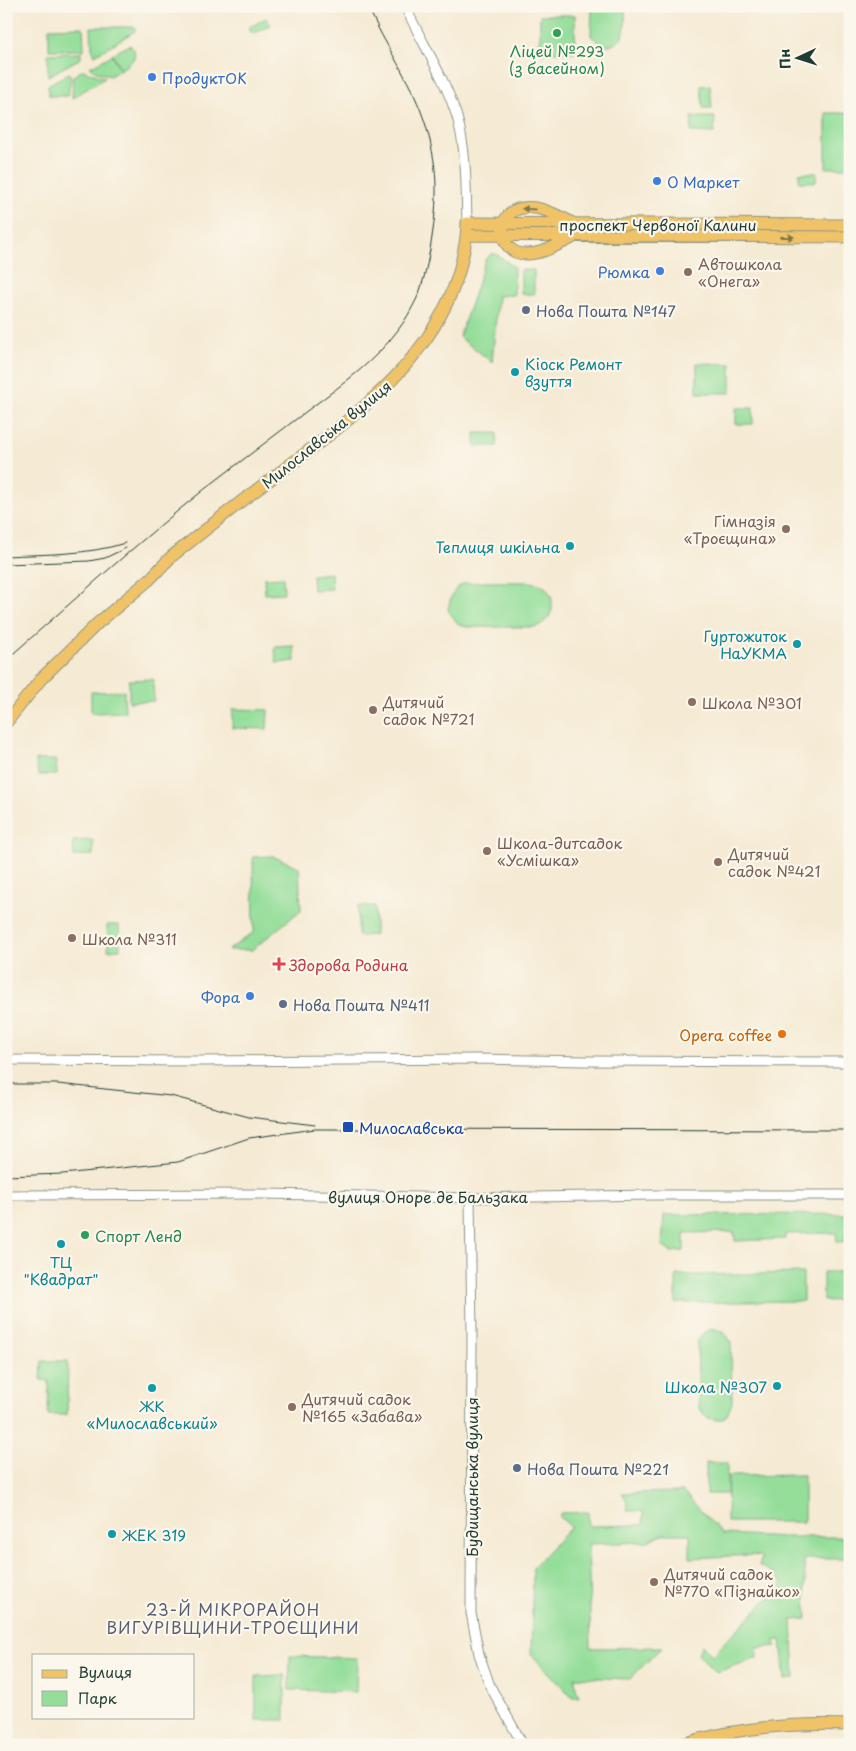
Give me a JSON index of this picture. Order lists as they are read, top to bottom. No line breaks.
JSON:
{"streets":{"main road":["проспект Червоної Калини","Милославська вулиця"],"street":["вулиця Оноре де Бальзака","Будищанська вулиця"]},"crossings":[["проспект Червоної Калини","Милославська вулиця"],["вулиця Оноре де Бальзака","Будищанська вулиця"]],"districts":["23-Й МІКРОРАЙОН ВИГУРІВЩИНИ-ТРОЄЩИНИ"],"places":{"other":["Ліцей №293 (з басейном)","ПродуктОК","О Маркет","Рюмка","Автошкола «Онега»","Нова Пошта №147","Кіоск Ремонт взуття","Гімназія «Троєщина»","Теплиця шкільна","Гуртожиток НаУКМА","Школа №301","Дитячий садок №721","Школа-дитсадок «Усмішка»","Дитячий садок №421","Школа №311","Фора","Нова Пошта №411","Opera coffee","Спорт Ленд","ТЦ \"Квадрат\"","Школа №307","ЖК «Милославський»","Дитячий садок №165 «Забава»","Нова Пошта №221","ЖЕК 319","Дитячий садок №770 «Пізнайко»"],"health":["Здорова Родина"],"transit":["Милославська"]},"legend":["Вулиця","Парк"],"north":"left"}
